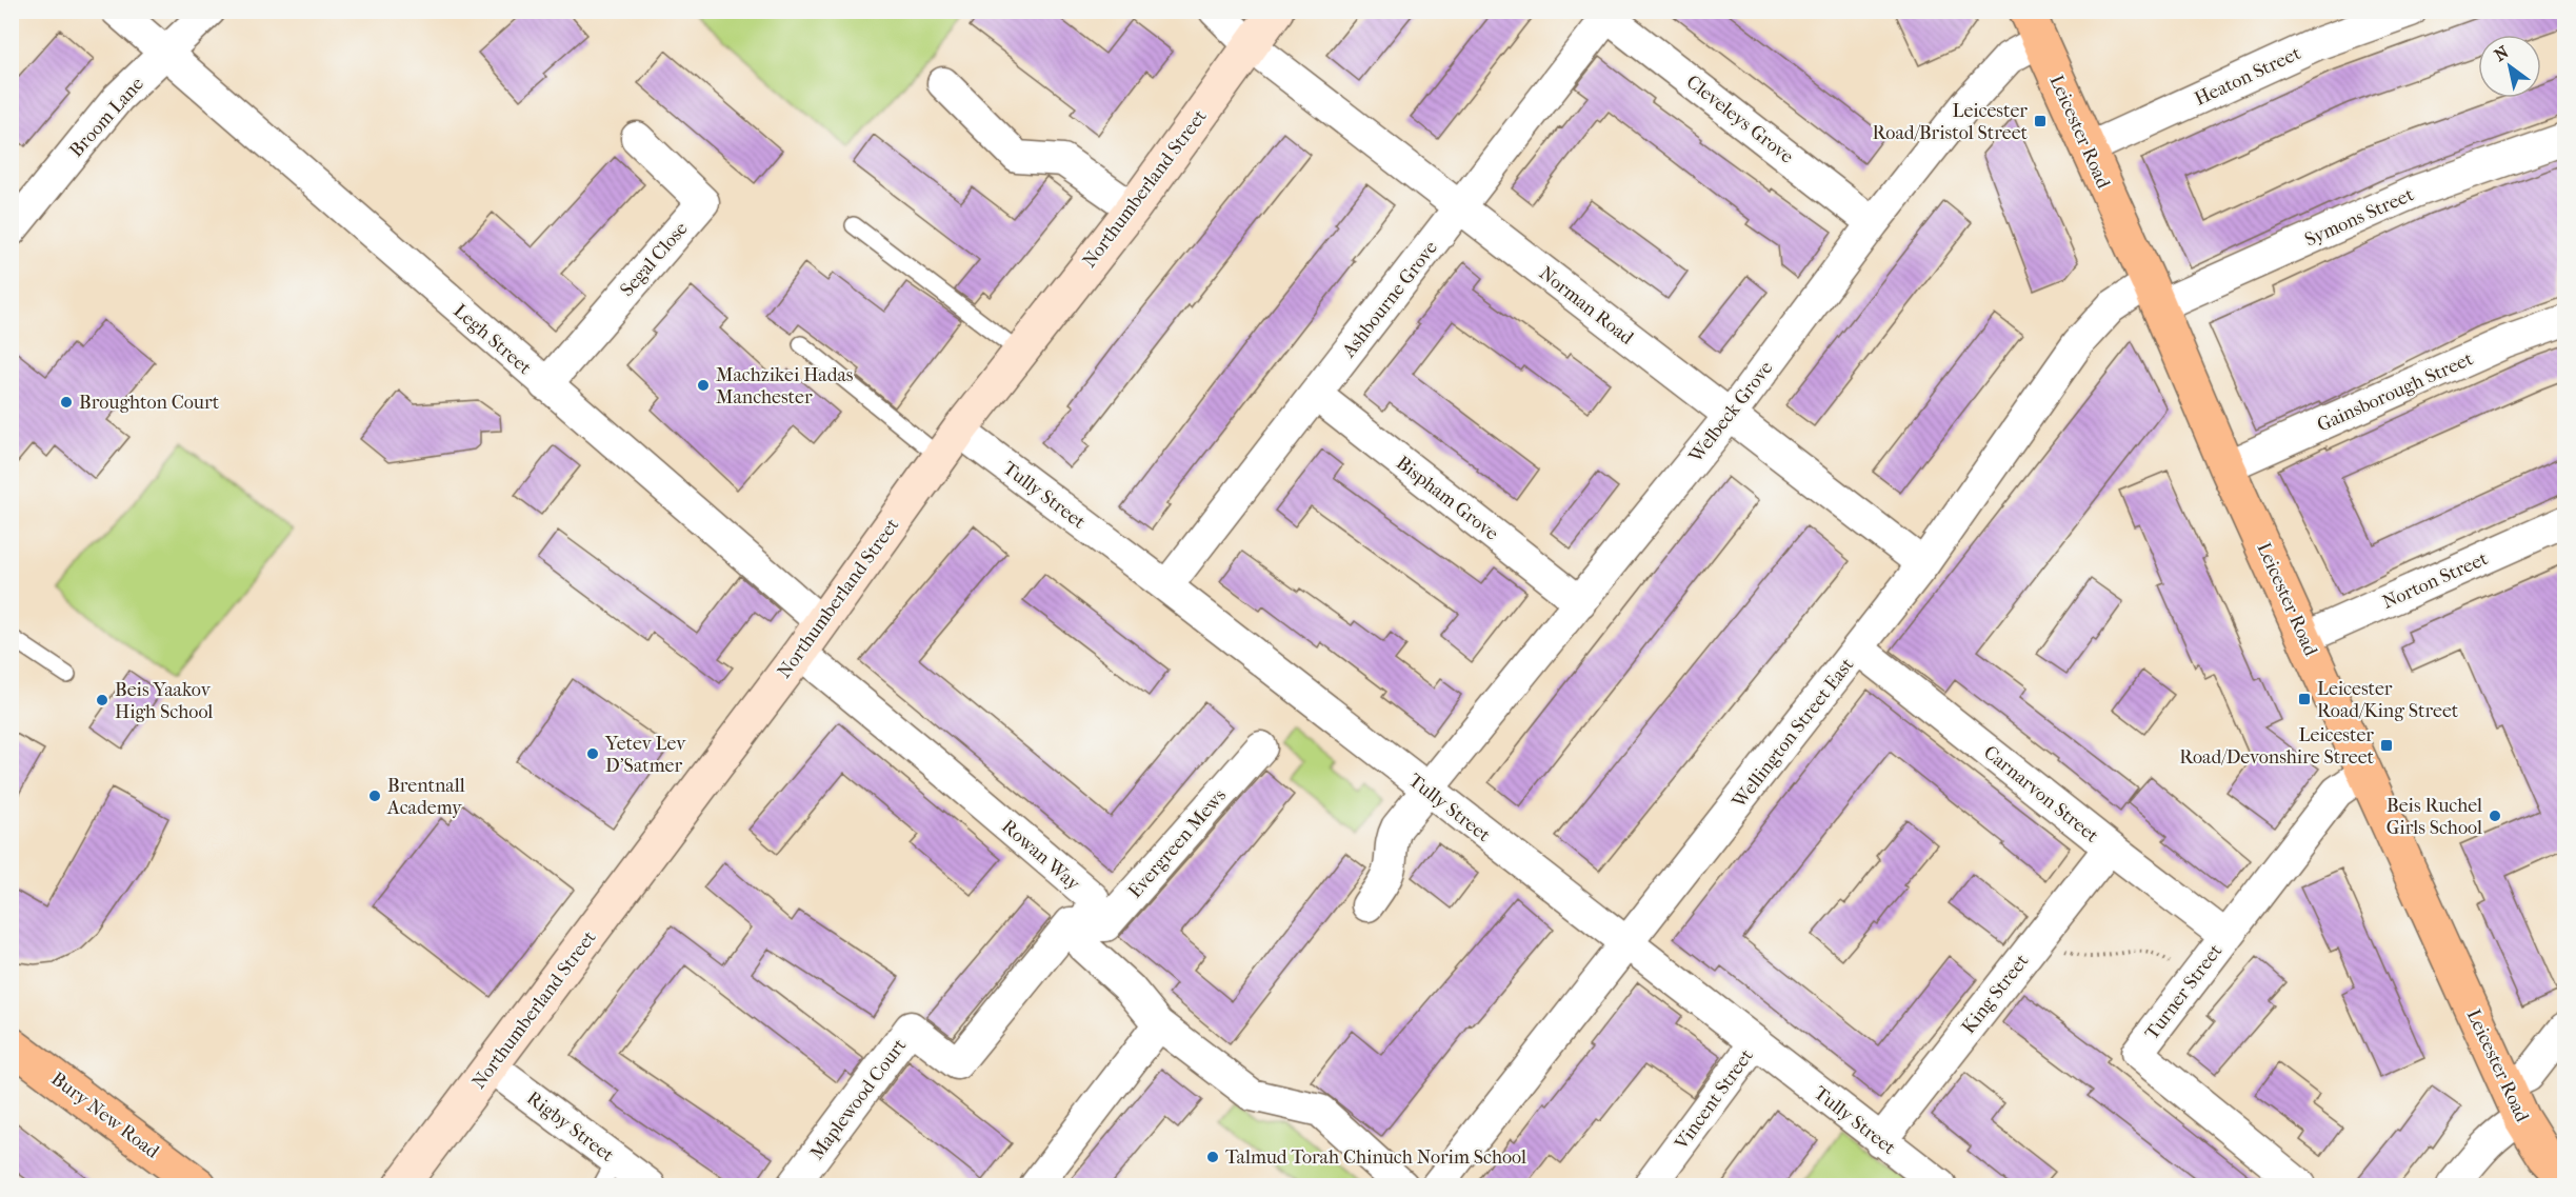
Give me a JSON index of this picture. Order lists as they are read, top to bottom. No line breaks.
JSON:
{"streets":{"main road":["Leicester Road","Bury New Road"],"street":["Heaton Street","Broom Lane","Cleveleys Grove","Northumberland Street","Symons Street","Segal Close","Ashbourne Grove","Norman Road","Legh Street","Gainsborough Street","Welbeck Grove","Tully Street","Bispham Grove","Norton Street","Wellington Street East","Carnarvon Street","Evergreen Mews","Rowan Way","Turner Street","King Street","Maplewood Court","Vincent Street","Rigby Street"]},"crossings":[["Heaton Street","Leicester Road"],["Broom Lane","Legh Street"],["Cleveleys Grove","Ashbourne Grove"],["Cleveleys Grove","Welbeck Grove"],["Leicester Road","Symons Street"],["Leicester Road","Gainsborough Street"],["Leicester Road","Welbeck Grove"],["Leicester Road","Norton Street"],["Leicester Road","Wellington Street East"],["Leicester Road","Turner Street"],["Northumberland Street","Norman Road"],["Northumberland Street","Legh Street"],["Northumberland Street","Tully Street"],["Northumberland Street","Rowan Way"],["Northumberland Street","Rigby Street"],["Symons Street","Wellington Street East"],["Segal Close","Legh Street"],["Ashbourne Grove","Norman Road"],["Ashbourne Grove","Tully Street"],["Ashbourne Grove","Bispham Grove"],["Norman Road","Welbeck Grove"],["Norman Road","Wellington Street East"],["Welbeck Grove","Tully Street"],["Welbeck Grove","Bispham Grove"],["Tully Street","Wellington Street East"],["Tully Street","King Street"],["Tully Street","Vincent Street"],["Wellington Street East","Carnarvon Street"],["Carnarvon Street","Turner Street"],["Carnarvon Street","King Street"],["Evergreen Mews","Rowan Way"],["Evergreen Mews","Maplewood Court"],["Rowan Way","Maplewood Court"]],"places":{"transit":["Leicester Road/Bristol Street","Leicester Road/King Street","Leicester Road/Devonshire Street"],"other":["Machzikei Hadas Manchester","Broughton Court","Beis Yaakov High School","Yetev Lev D'Satmer","Brentnall Academy","Beis Ruchel Girls School","Talmud Torah Chinuch Norim School"]},"north":"top left"}
